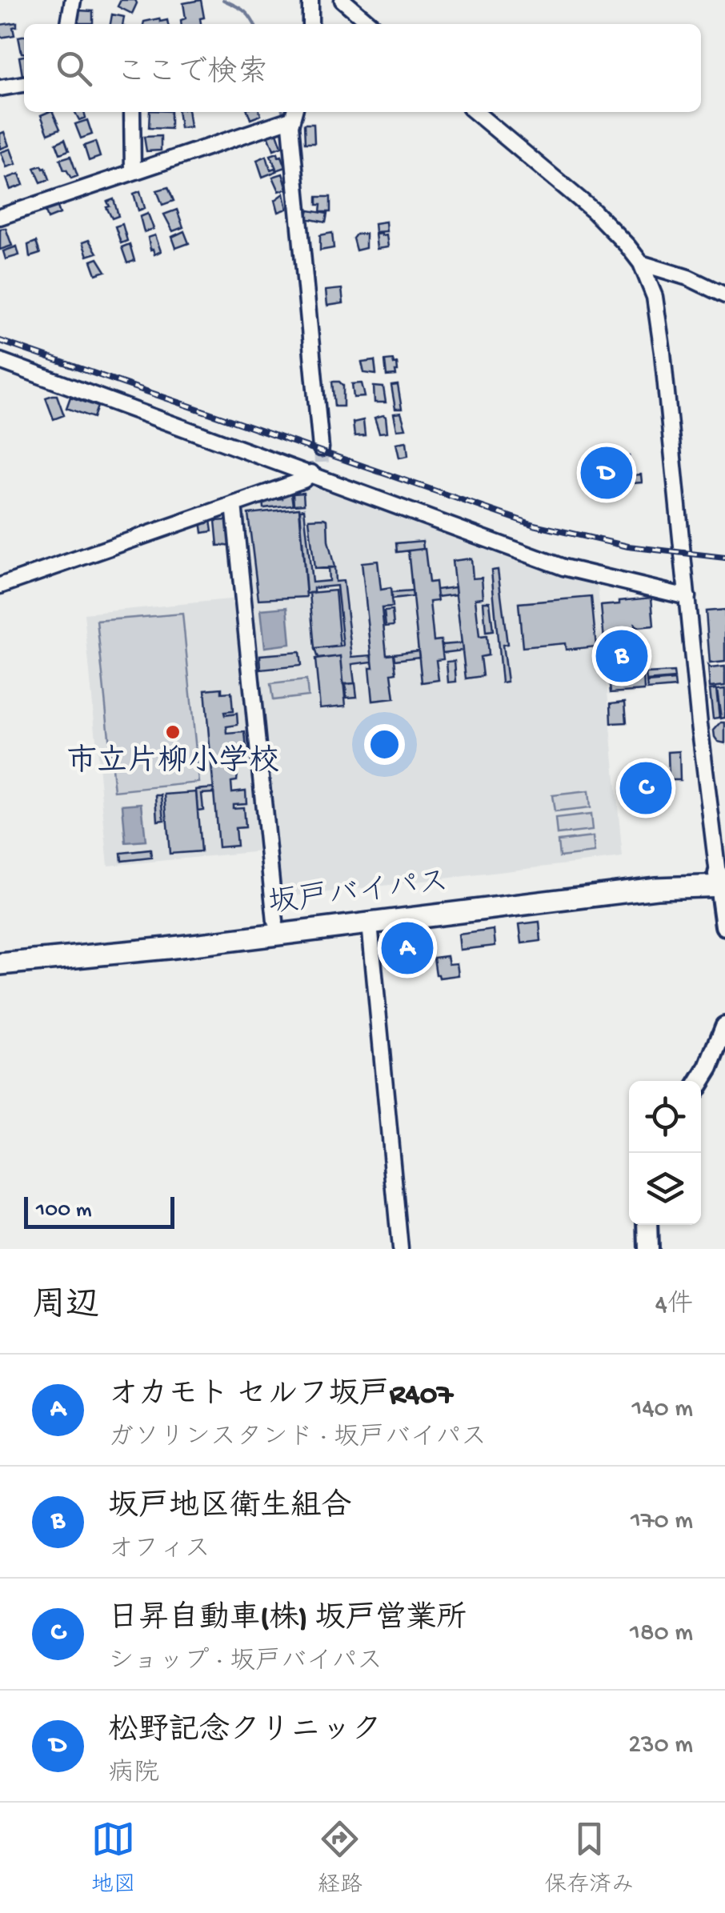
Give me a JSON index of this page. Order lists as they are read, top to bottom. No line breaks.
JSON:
{"streets":{"highway":["坂戸バイパス"]},"places":["市立片柳小学校"],"scale_bar":"100 m","page":{"search":"ここで検索","pins":["D","B","C","A"],"scale":"100 m","heading":["周辺","4件"],"list":[{"mark":"A","name":"オカモト セルフ坂戸R407","note":"ガソリンスタンド · 坂戸バイパス","value":"140 m"},{"mark":"B","name":"坂戸地区衛生組合","note":"オフィス","value":"170 m"},{"mark":"C","name":"日昇自動車(株) 坂戸営業所","note":"ショップ · 坂戸バイパス","value":"180 m"},{"mark":"D","name":"松野記念クリニック","note":"病院","value":"230 m"}],"nav":["地図","経路","保存済み"]}}
